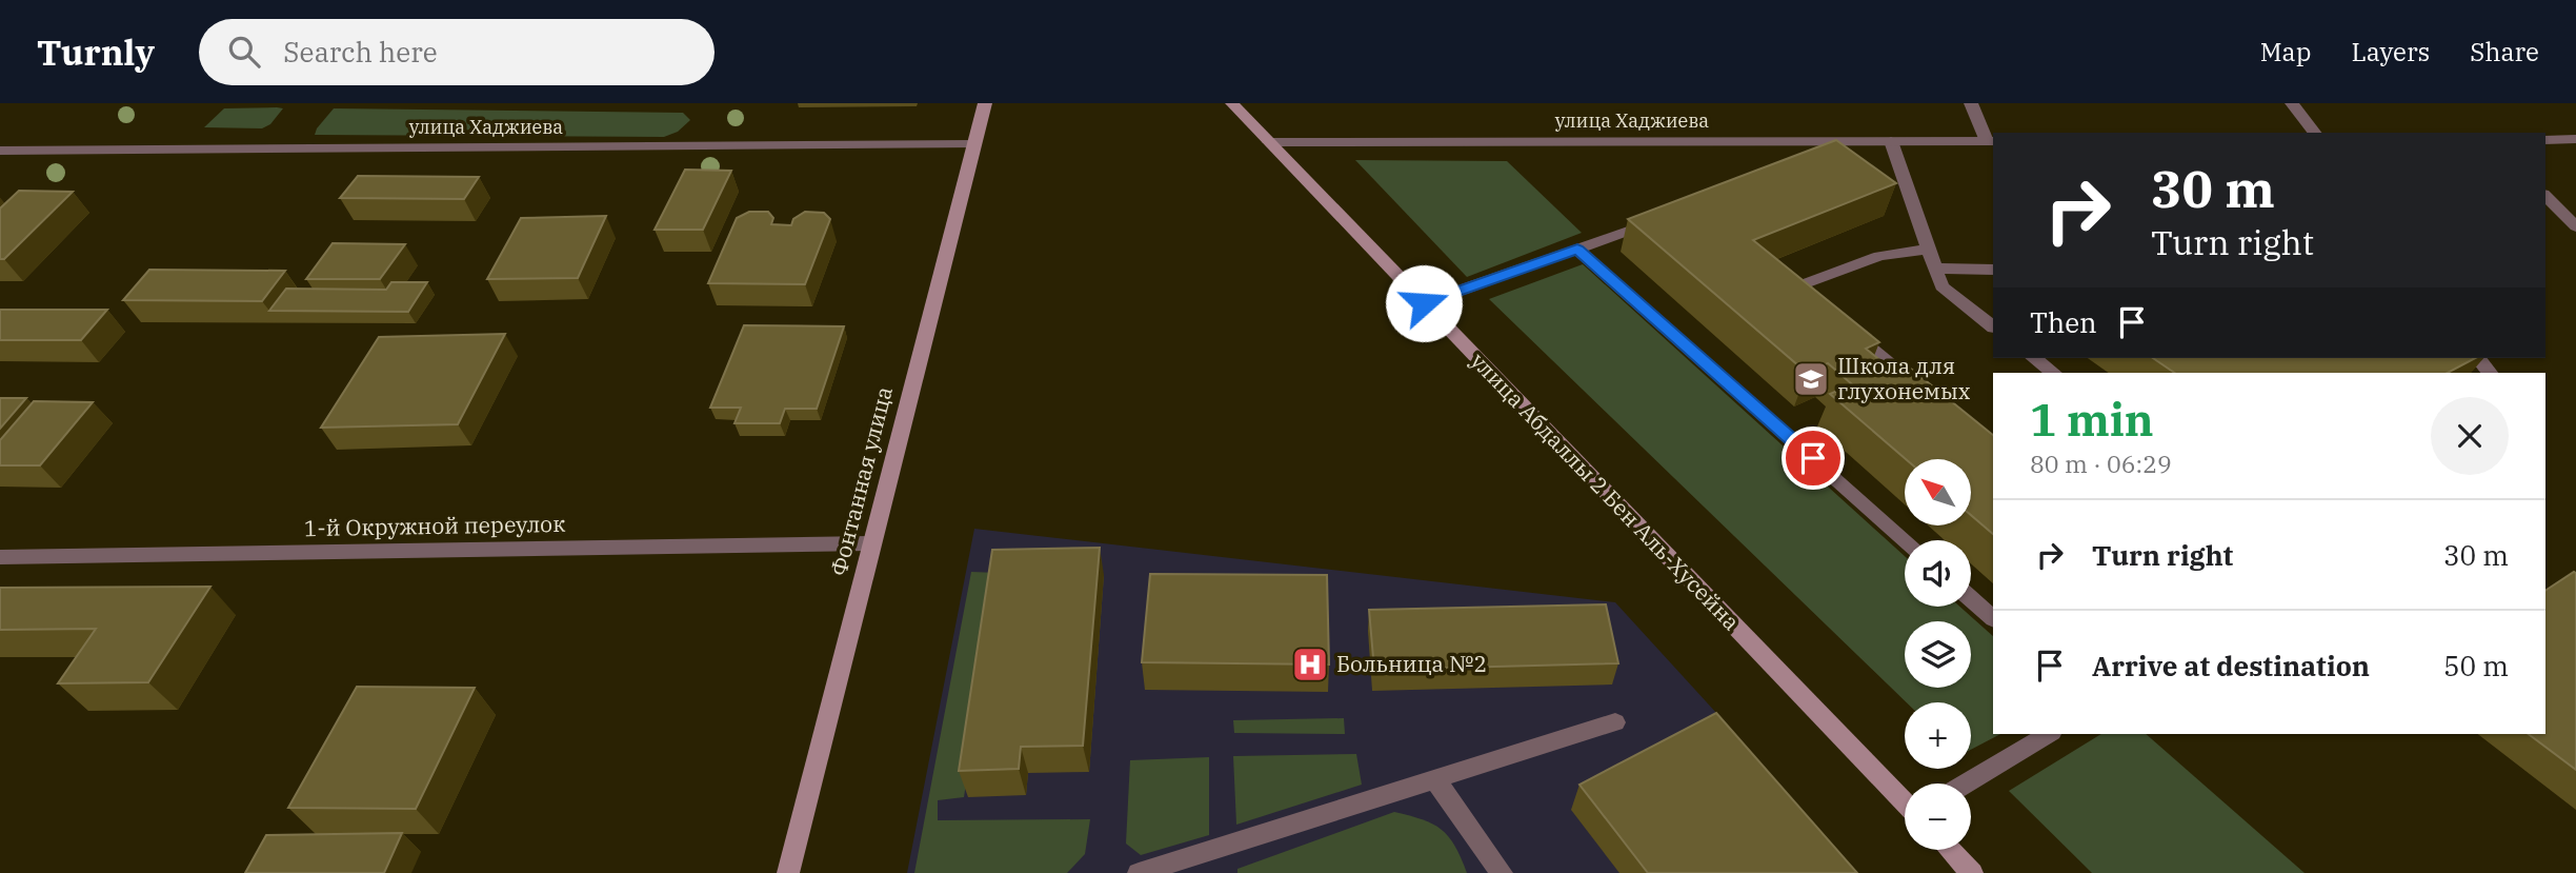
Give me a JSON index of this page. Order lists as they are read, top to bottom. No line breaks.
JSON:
{"streets":{"main road":["Фонтанная улица","улица Абдаллы 2 Бен Аль-Хусейна"],"street":["улица Хаджиева","1-й Окружной переулок"]},"crossings":[["улица Хаджиева","Фонтанная улица"],["улица Хаджиева","улица Абдаллы 2 Бен Аль-Хусейна"],["Фонтанная улица","1-й Окружной переулок"]],"places":{"school or university":["Школа для глухонемых"],"hospital":["Больница №2"]},"north":"top left","page":{"header":"Turnly","search":"Search here","nav":["Map","Layers","Share"],"turn":["30 m","Turn right"],"then":"Then","heading":["1 min","80 m · 06:29"],"map_buttons":["+","−"],"list":[{"name":"Turn right","value":"30 m"},{"name":"Arrive at destination","value":"50 m"}]}}
